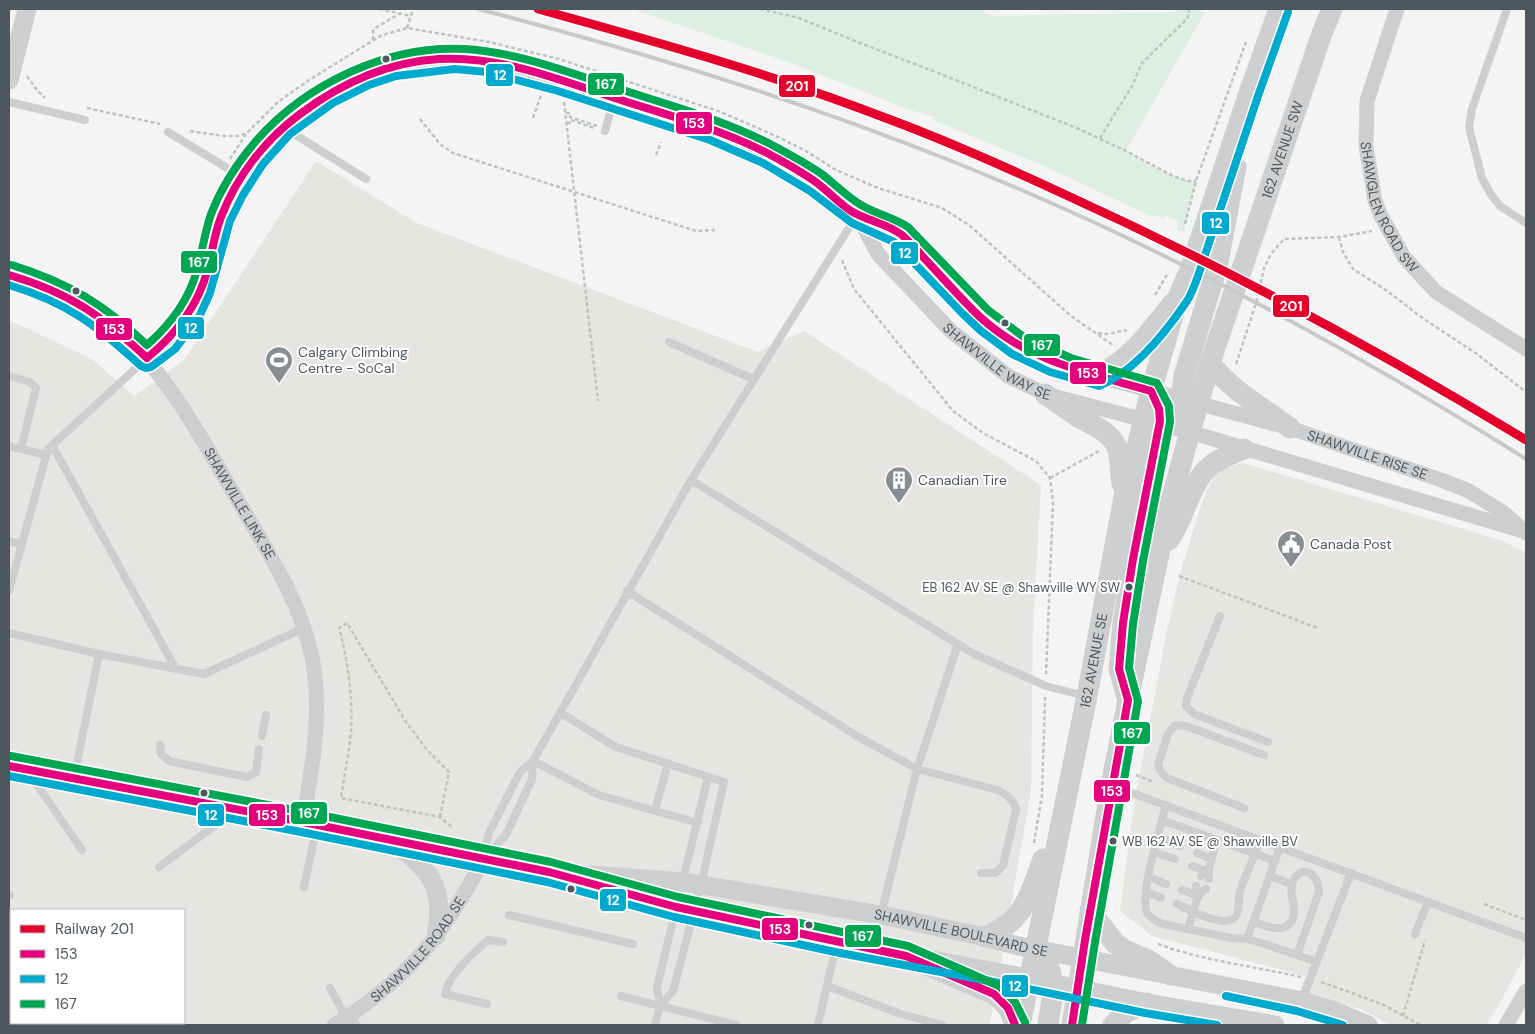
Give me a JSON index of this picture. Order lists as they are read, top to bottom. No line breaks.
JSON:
{"streets":{"main road":["162 AVENUE SW","162 AVENUE SE"],"street":["SHAWGLEN ROAD SW","SHAWVILLE WAY SE","SHAWVILLE RISE SE","SHAWVILLE LINK SE","SHAWVILLE BOULEVARD SE","SHAWVILLE ROAD SE"]},"crossings":[["SHAWVILLE WAY SE","SHAWVILLE RISE SE"],["SHAWVILLE WAY SE","SHAWVILLE LINK SE"],["SHAWVILLE WAY SE","162 AVENUE SE"],["SHAWVILLE LINK SE","SHAWVILLE BOULEVARD SE"],["162 AVENUE SE","SHAWVILLE BOULEVARD SE"],["SHAWVILLE BOULEVARD SE","SHAWVILLE ROAD SE"]],"places":{"sports":["Calgary Climbing Centre - SoCal"],"building":["Canadian Tire"],"public building":["Canada Post"],"other":["EB 162 AV SE @ Shawville WY SW","WB 162 AV SE @ Shawville BV"]},"lines":["rail line 201","transit line 12","transit line 167","transit line 153"],"legend":["Railway 201","153","12","167"]}
